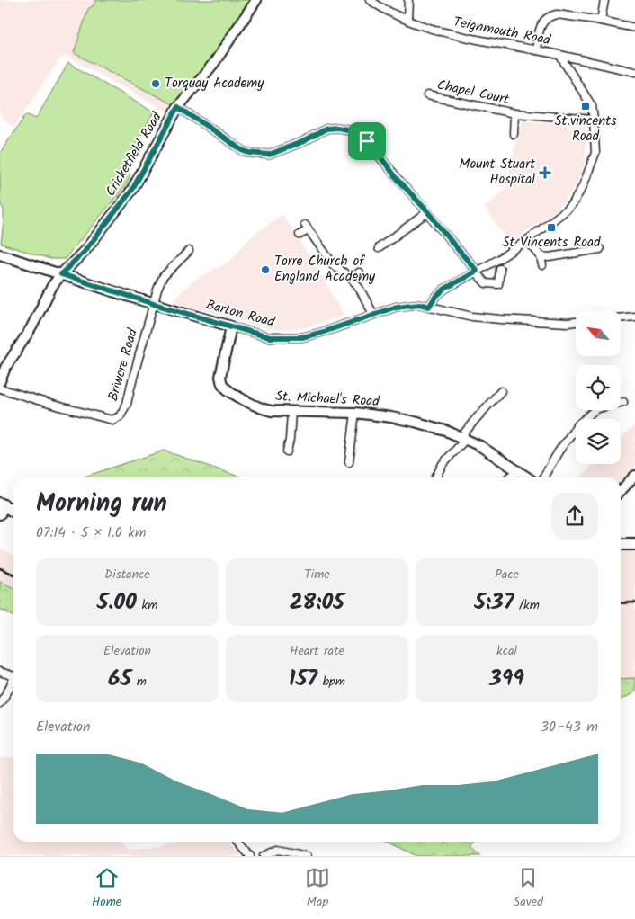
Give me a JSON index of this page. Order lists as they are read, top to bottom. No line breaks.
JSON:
{"streets":{"street":["Teignmouth Road","Chapel Court","Cricketfield Road","Barton Road","Briwere Road","St. Michael's Road"]},"crossings":[["Cricketfield Road","Barton Road"],["Barton Road","Briwere Road"],["Barton Road","St. Michael's Road"]],"places":{"other":["Torquay Academy","Torre Church of England Academy"],"transit":["St.vincents Road","St Vincents Road"],"health":["Mount Stuart Hospital"]},"north":"top left","page":{"heading":["Morning run","07:14 · 5 × 1.0 km"],"stats":[["Distance","5.00 km"],["Time","28:05"],["Pace","5:37 /km"],["Elevation","65 m"],["Heart rate","157 bpm"],["kcal","399"]],"chart":["Elevation","30–43 m"],"tabs":["Home","Map","Saved"]}}
